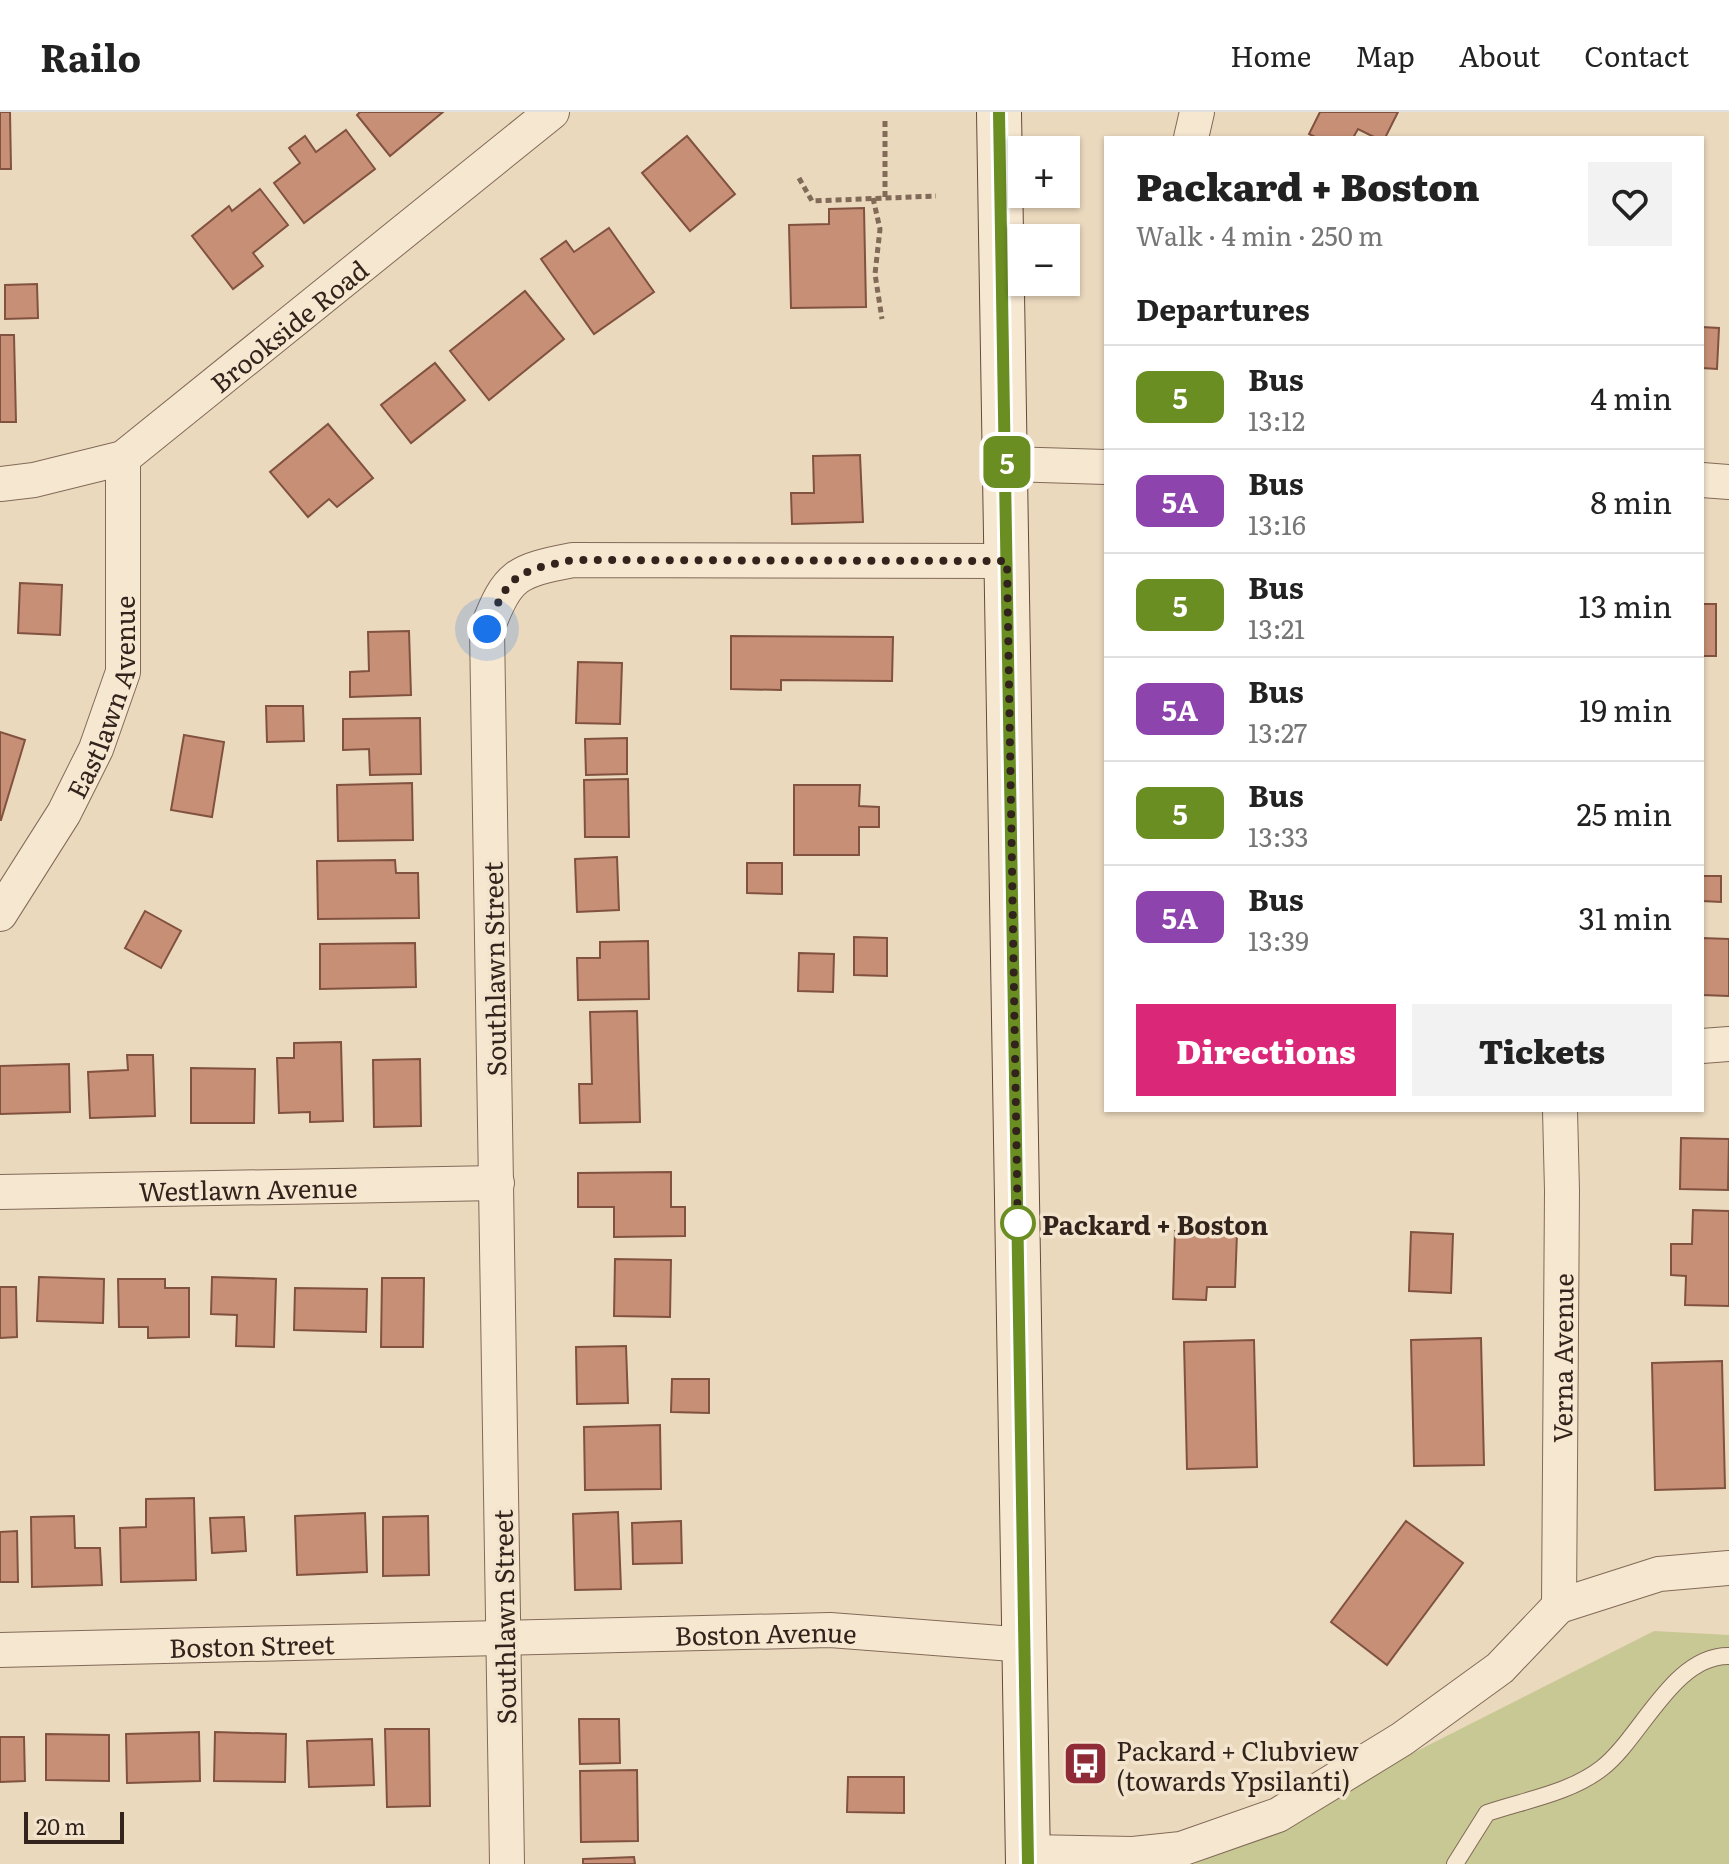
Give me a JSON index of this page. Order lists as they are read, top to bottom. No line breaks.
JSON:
{"streets":{"street":["Brookside Road","Eastlawn Avenue","Southlawn Street","Westlawn Avenue","Verna Avenue","Boston Avenue","Boston Street"]},"crossings":[["Brookside Road","Eastlawn Avenue"],["Southlawn Street","Westlawn Avenue"],["Southlawn Street","Boston Avenue"],["Southlawn Street","Boston Street"],["Boston Avenue","Boston Street"]],"places":{"other":["Packard + Boston"],"bus stop":["Packard + Clubview (towards Ypsilanti)"]},"lines":["bus line 5"],"scale_bar":"20 m","page":{"header":"Railo","nav":["Home","Map","About","Contact"],"on_map":"5","map_buttons":["+","−"],"heading":[["Packard + Boston","Walk · 4 min · 250 m"],"Departures"],"list":[{"mark":"5","name":"Bus","note":"13:12","value":"4 min"},{"mark":"5A","name":"Bus","note":"13:16","value":"8 min"},{"mark":"5","name":"Bus","note":"13:21","value":"13 min"},{"mark":"5A","name":"Bus","note":"13:27","value":"19 min"},{"mark":"5","name":"Bus","note":"13:33","value":"25 min"},{"mark":"5A","name":"Bus","note":"13:39","value":"31 min"}],"buttons":["Directions","Tickets"],"scale":"20 m"}}
